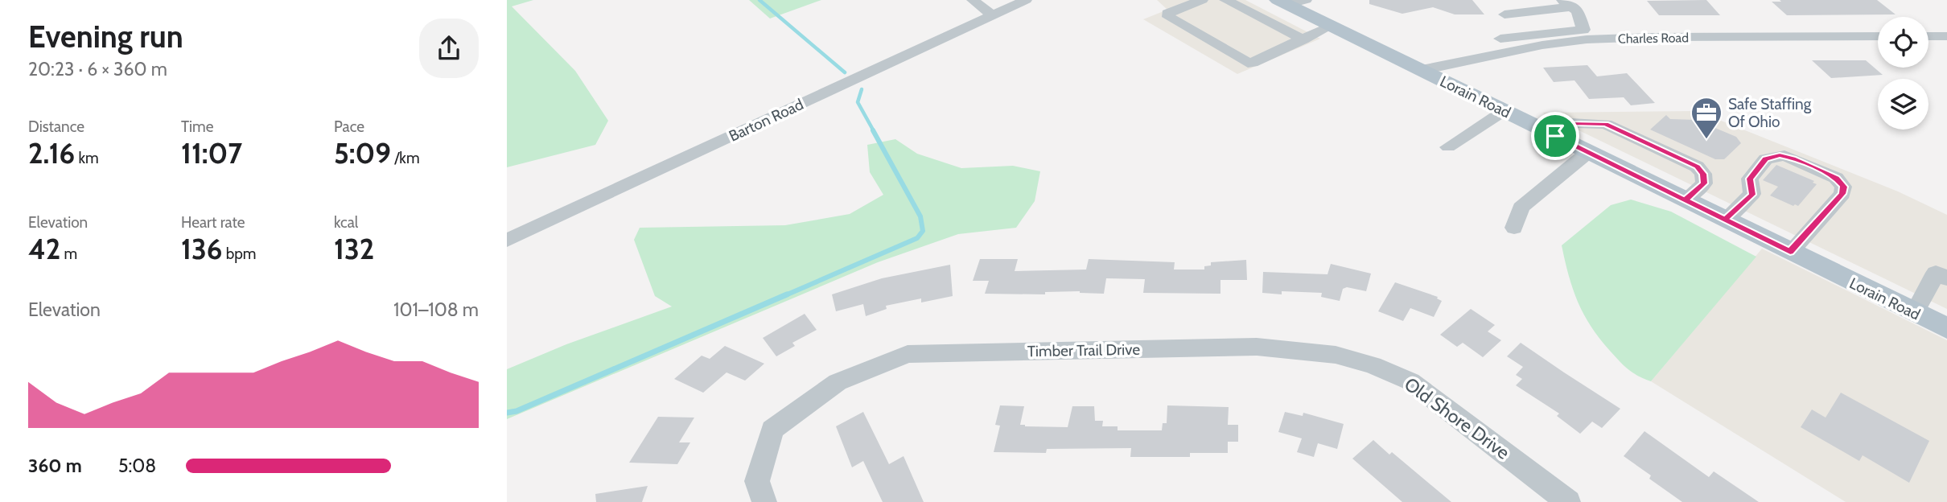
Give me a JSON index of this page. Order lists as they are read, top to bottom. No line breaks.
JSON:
{"streets":{"main road":["Lorain Road"],"street":["Charles Road","Barton Road","Timber Trail Drive","Old Shore Drive"]},"crossings":[["Charles Road","Lorain Road"],["Timber Trail Drive","Old Shore Drive"]],"places":{"office":["Safe Staffing Of Ohio"]},"page":{"heading":["Evening run","20:23 · 6 × 360 m"],"stats":[["Distance","2.16 km"],["Time","11:07"],["Pace","5:09 /km"],["Elevation","42 m"],["Heart rate","136 bpm"],["kcal","132"]],"chart":["Elevation","101–108 m"],"list":[{"name":"360 m","note":"5:08"}]}}
